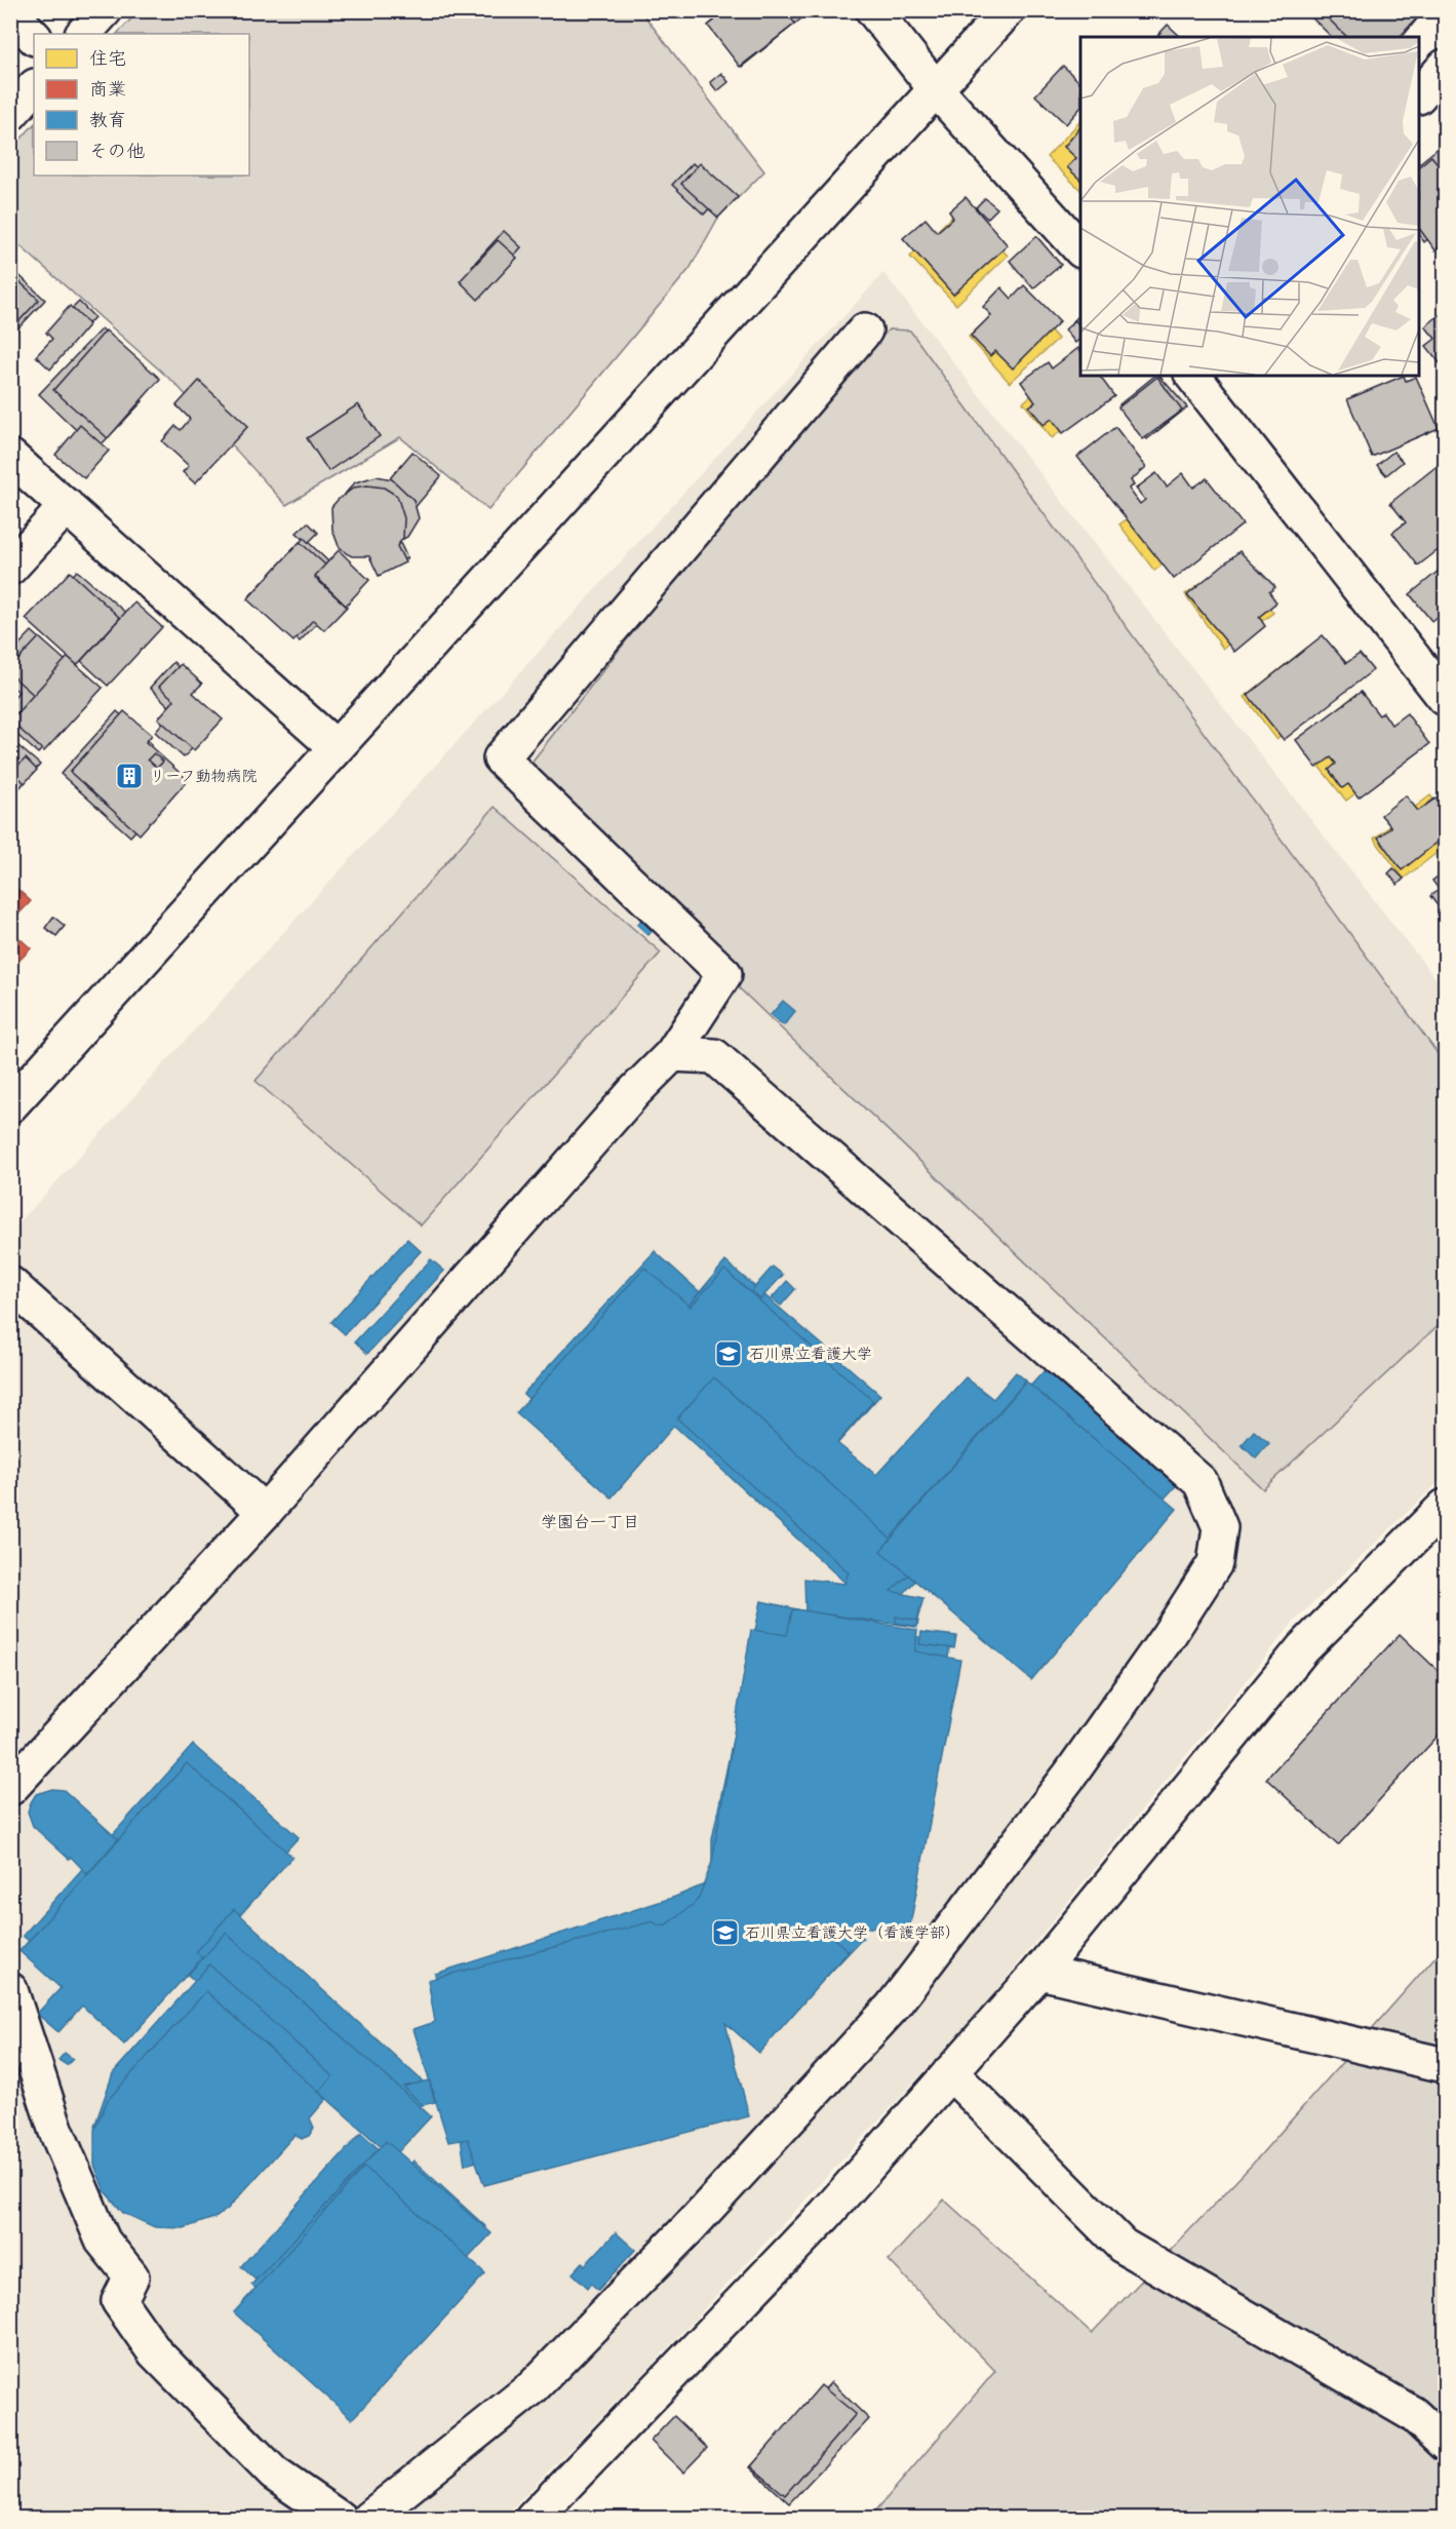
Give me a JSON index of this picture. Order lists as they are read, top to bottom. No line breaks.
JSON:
{"districts":["学園台一丁目"],"places":{"building":["リーフ動物病院"],"school or university":["石川県立看護大学","石川県立看護大学（看護学部）"]},"legend":["住宅","商業","教育","その他"]}
